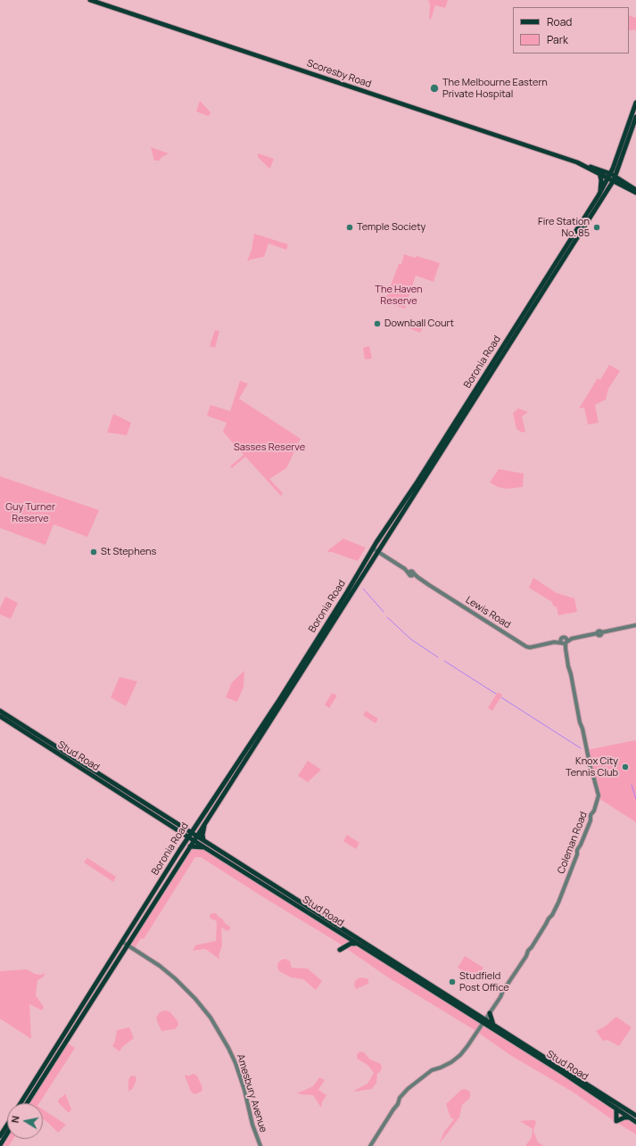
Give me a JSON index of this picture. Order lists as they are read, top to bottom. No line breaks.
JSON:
{"streets":{"main road":["Scoresby Road","Boronia Road","Stud Road"],"street":["Lewis Road","Coleman Road","Amesbury Avenue"]},"crossings":[["Scoresby Road","Boronia Road"],["Boronia Road","Lewis Road"],["Boronia Road","Stud Road"],["Boronia Road","Amesbury Avenue"],["Lewis Road","Coleman Road"],["Stud Road","Coleman Road"]],"parks":["The Haven Reserve","Sasses Reserve","Guy Turner Reserve"],"places":["The Melbourne Eastern Private Hospital","Temple Society","Fire Station No. 85","Downball Court","St Stephens","Knox City Tennis Club","Studfield Post Office"],"legend":["Road","Park"],"north":"left"}
